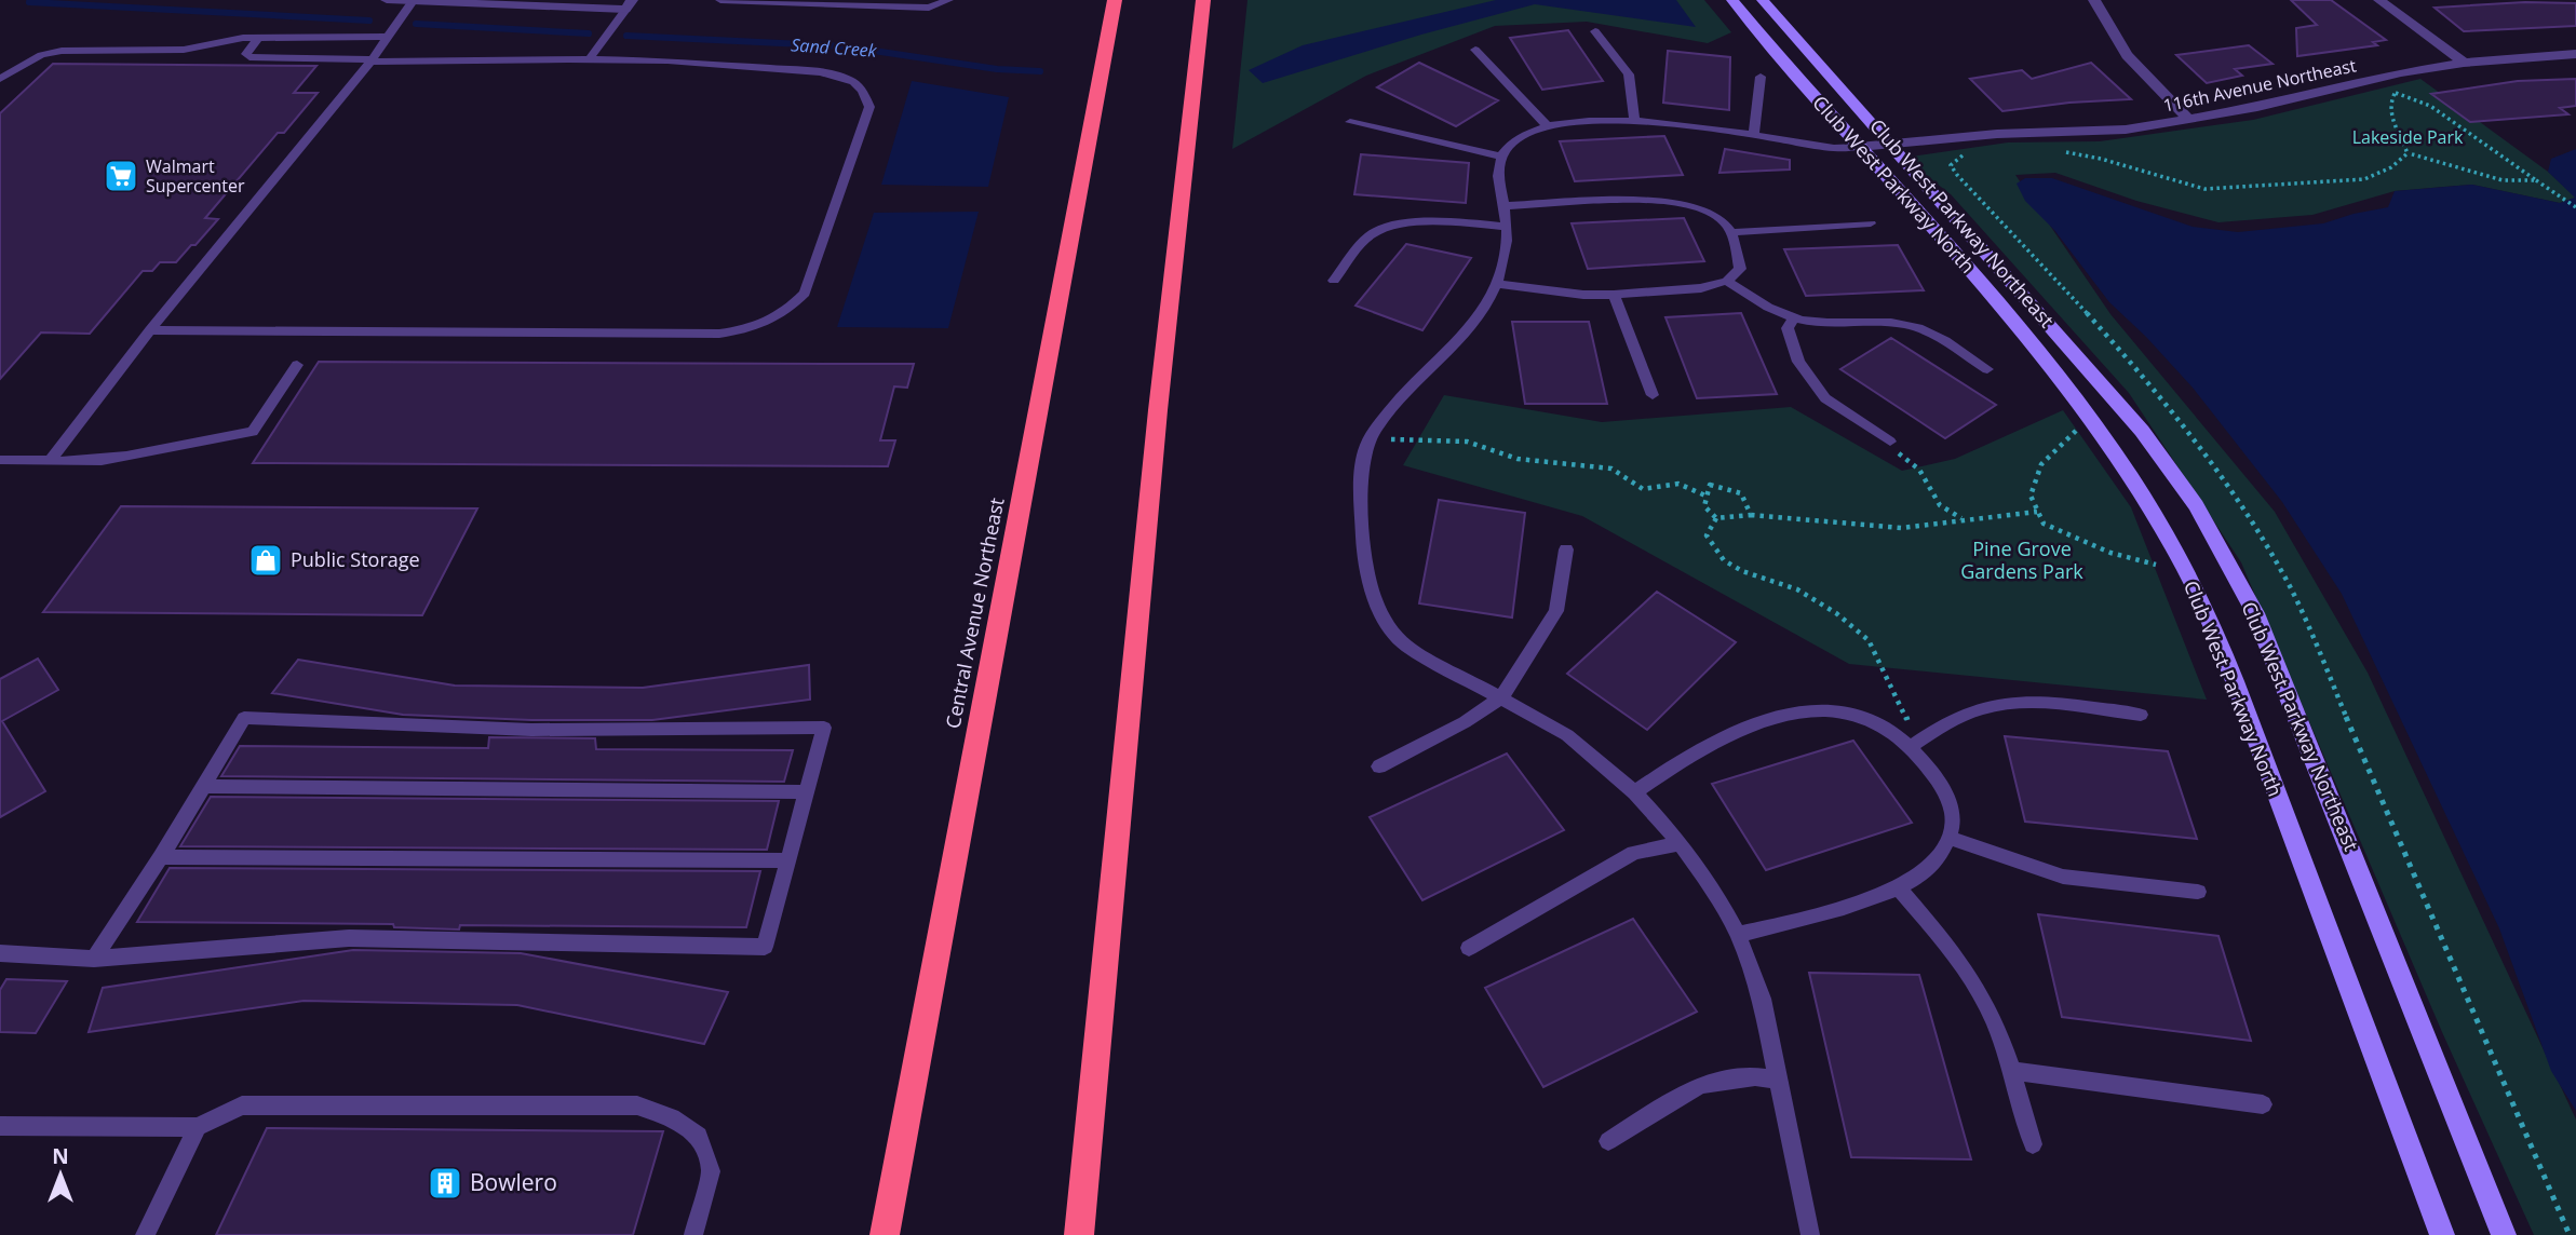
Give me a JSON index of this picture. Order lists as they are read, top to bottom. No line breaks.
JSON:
{"streets":{"highway":["Central Avenue Northeast"],"street":["116th Avenue Northeast","Club West Parkway North","Club West Parkway Northeast"]},"crossings":[["116th Avenue Northeast","Club West Parkway North"],["116th Avenue Northeast","Club West Parkway Northeast"]],"water":["Sand Creek"],"parks":["Lakeside Park","Pine Grove Gardens Park"],"places":{"supermarket":["Walmart Supercenter"],"shop":["Public Storage"],"building":["Bowlero"]},"north":"top"}
